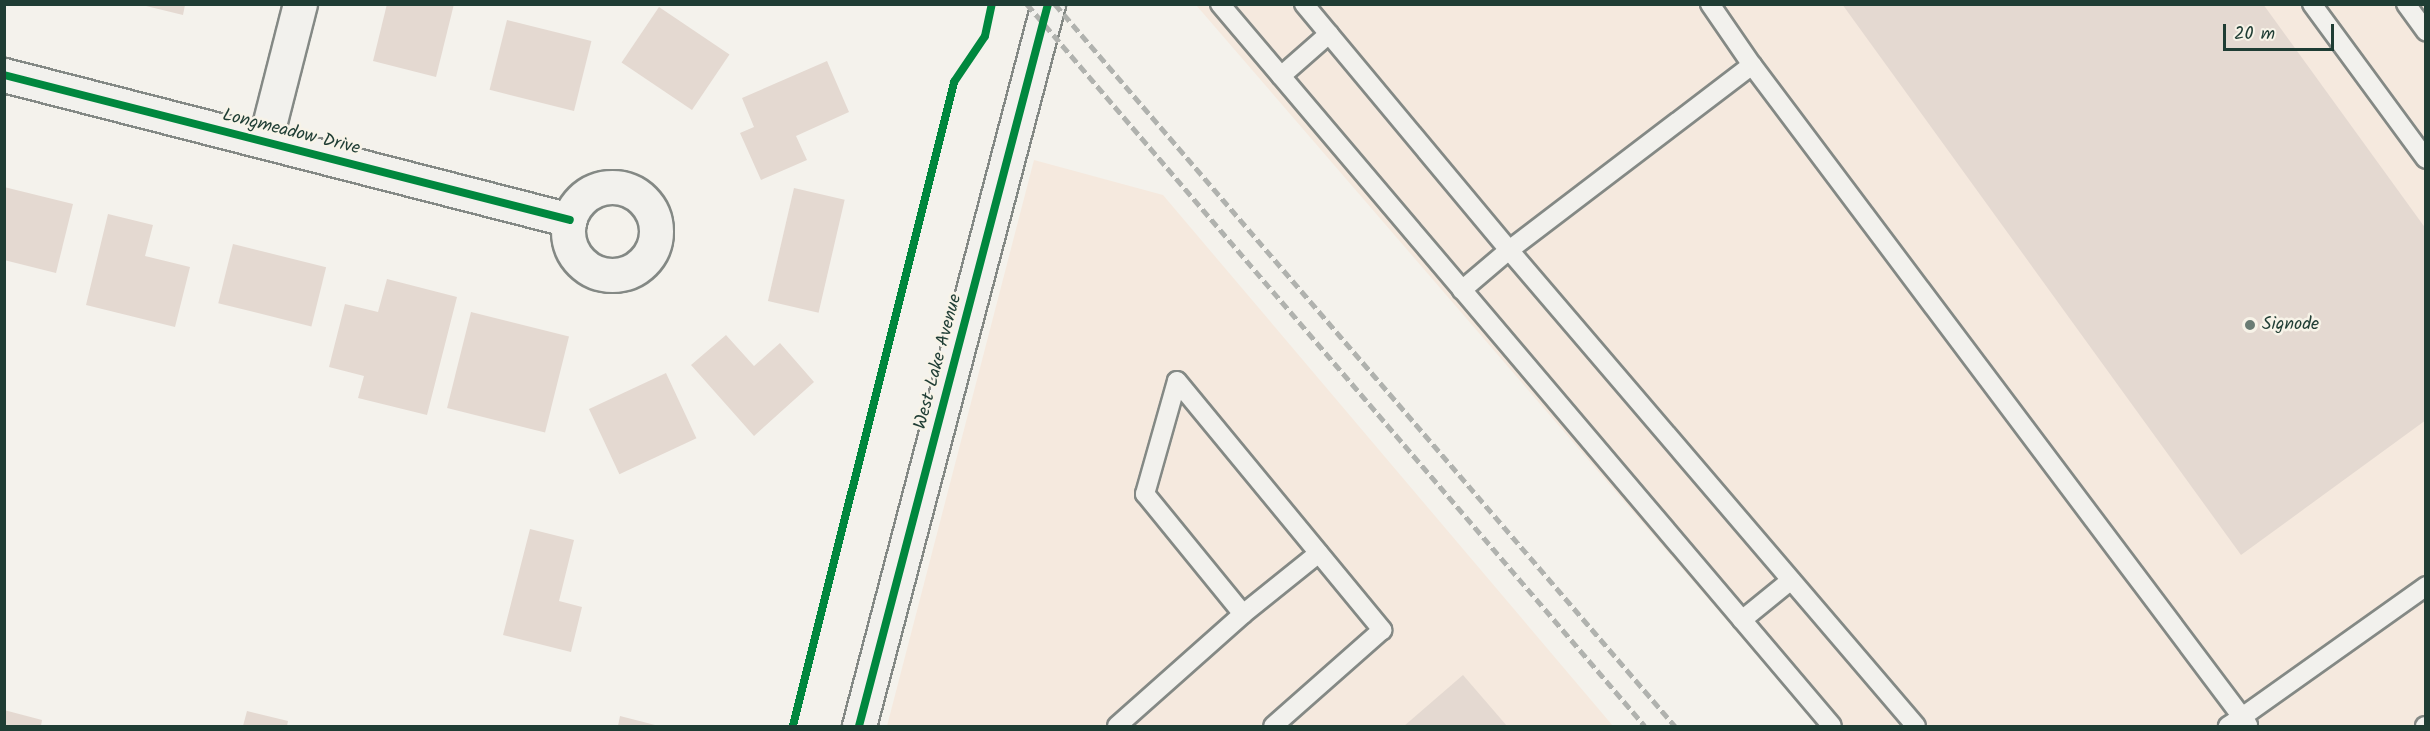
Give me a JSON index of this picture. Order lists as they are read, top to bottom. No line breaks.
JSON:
{"streets":{"street":["Longmeadow Drive","West Lake Avenue"]},"places":["Signode"],"scale_bar":"20 m"}
